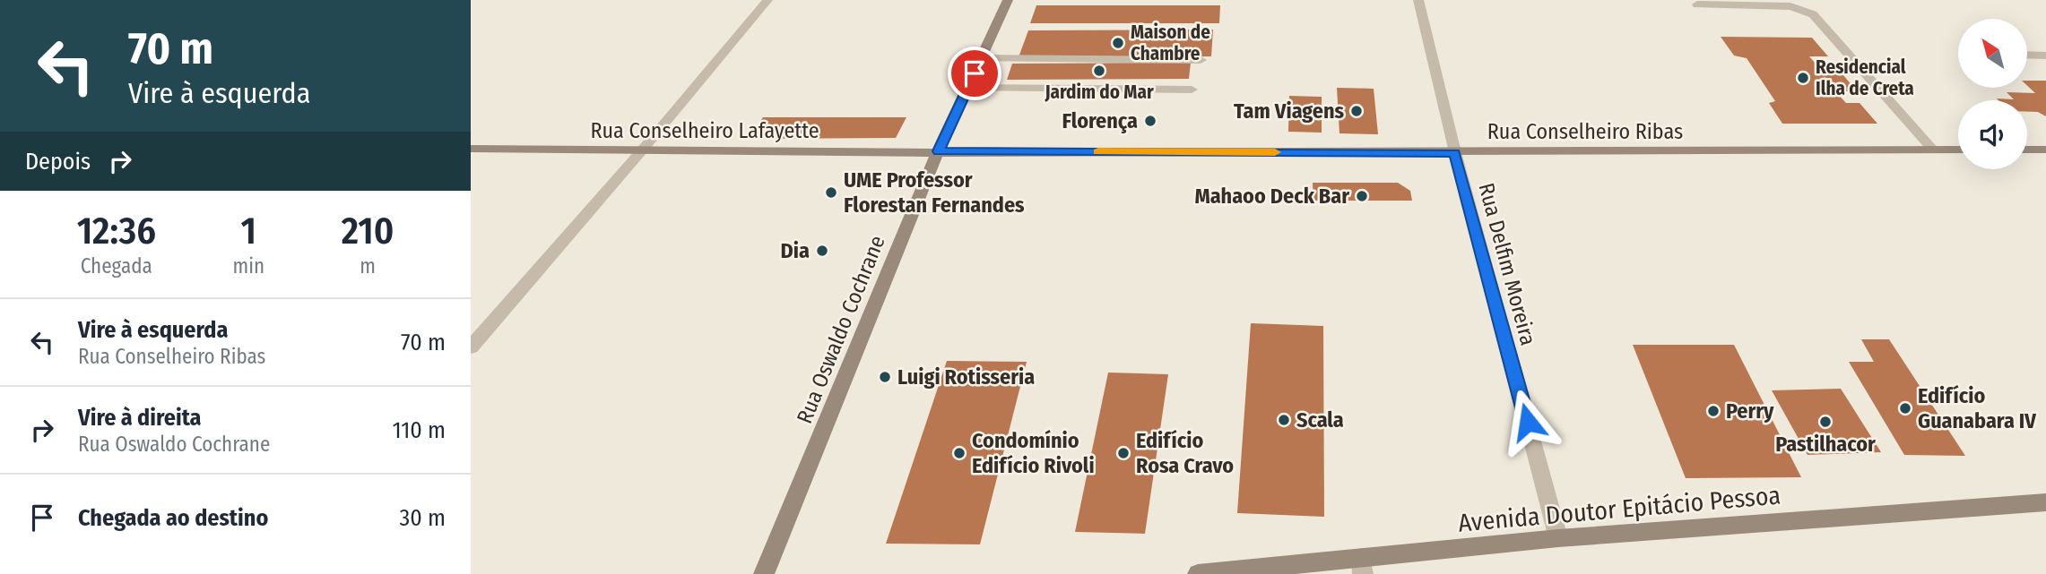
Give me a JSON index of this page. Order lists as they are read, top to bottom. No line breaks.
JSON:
{"streets":{"main road":["Rua Conselheiro Lafayette","Rua Conselheiro Ribas","Rua Oswaldo Cochrane","Avenida Doutor Epitácio Pessoa"],"street":["Rua Delfim Moreira"]},"crossings":[["Rua Conselheiro Lafayette","Rua Conselheiro Ribas"],["Rua Conselheiro Lafayette","Rua Oswaldo Cochrane"],["Rua Conselheiro Ribas","Rua Delfim Moreira"],["Rua Conselheiro Ribas","Rua Oswaldo Cochrane"],["Rua Delfim Moreira","Avenida Doutor Epitácio Pessoa"]],"places":["Maison de Chambre","Jardim do Mar","Residencial Ilha de Creta","Tam Viagens","Florença","UME Professor Florestan Fernandes","Mahaoo Deck Bar","Dia","Luigi Rotisseria","Edifício Guanabara IV","Perry","Scala","Pastilhacor","Condomínio Edifício Rivoli","Edifício Rosa Cravo"],"north":"top left","page":{"turn":["70 m","Vire à esquerda"],"then":"Depois","eta":["12:36","Chegada","1","min","210","m"],"list":[{"name":"Vire à esquerda","note":"Rua Conselheiro Ribas","value":"70 m"},{"name":"Vire à direita","note":"Rua Oswaldo Cochrane","value":"110 m"},{"name":"Chegada ao destino","value":"30 m"}]}}
